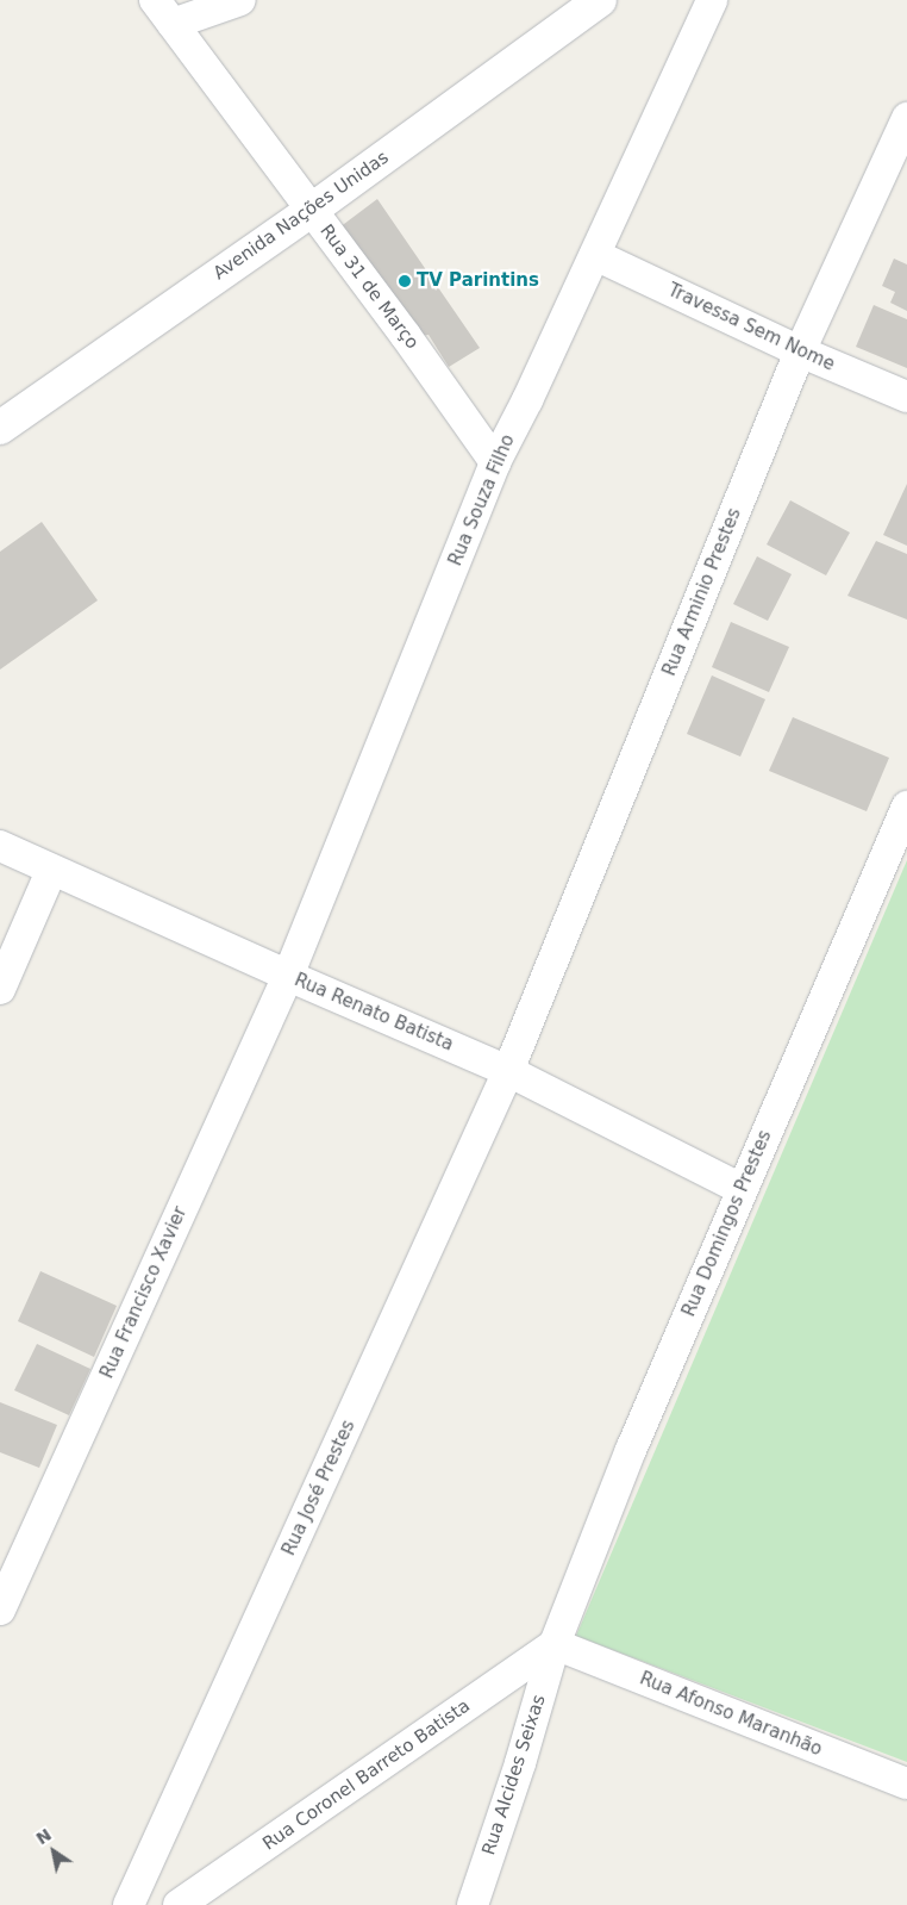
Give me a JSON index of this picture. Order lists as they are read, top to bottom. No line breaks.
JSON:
{"streets":{"street":["Avenida Nações Unidas","Rua 31 de Março","Travessa Sem Nome","Rua Souza Filho","Rua Arminio Prestes","Rua Renato Batista","Rua Domingos Prestes","Rua Francisco Xavier","Rua José Prestes","Rua Afonso Maranhão","Rua Coronel Barreto Batista","Rua Alcides Seixas"]},"crossings":[["Avenida Nações Unidas","Rua 31 de Março"],["Rua 31 de Março","Rua Souza Filho"],["Travessa Sem Nome","Rua Souza Filho"],["Travessa Sem Nome","Rua Arminio Prestes"],["Rua Souza Filho","Rua Renato Batista"],["Rua Souza Filho","Rua Francisco Xavier"],["Rua Arminio Prestes","Rua Renato Batista"],["Rua Arminio Prestes","Rua José Prestes"],["Rua Renato Batista","Rua Domingos Prestes"],["Rua Renato Batista","Rua Francisco Xavier"],["Rua Renato Batista","Rua José Prestes"],["Rua Domingos Prestes","Rua Afonso Maranhão"],["Rua Domingos Prestes","Rua Coronel Barreto Batista"],["Rua Domingos Prestes","Rua Alcides Seixas"],["Rua Afonso Maranhão","Rua Coronel Barreto Batista"],["Rua Afonso Maranhão","Rua Alcides Seixas"],["Rua Coronel Barreto Batista","Rua Alcides Seixas"]],"places":["TV Parintins"],"north":"top left"}
